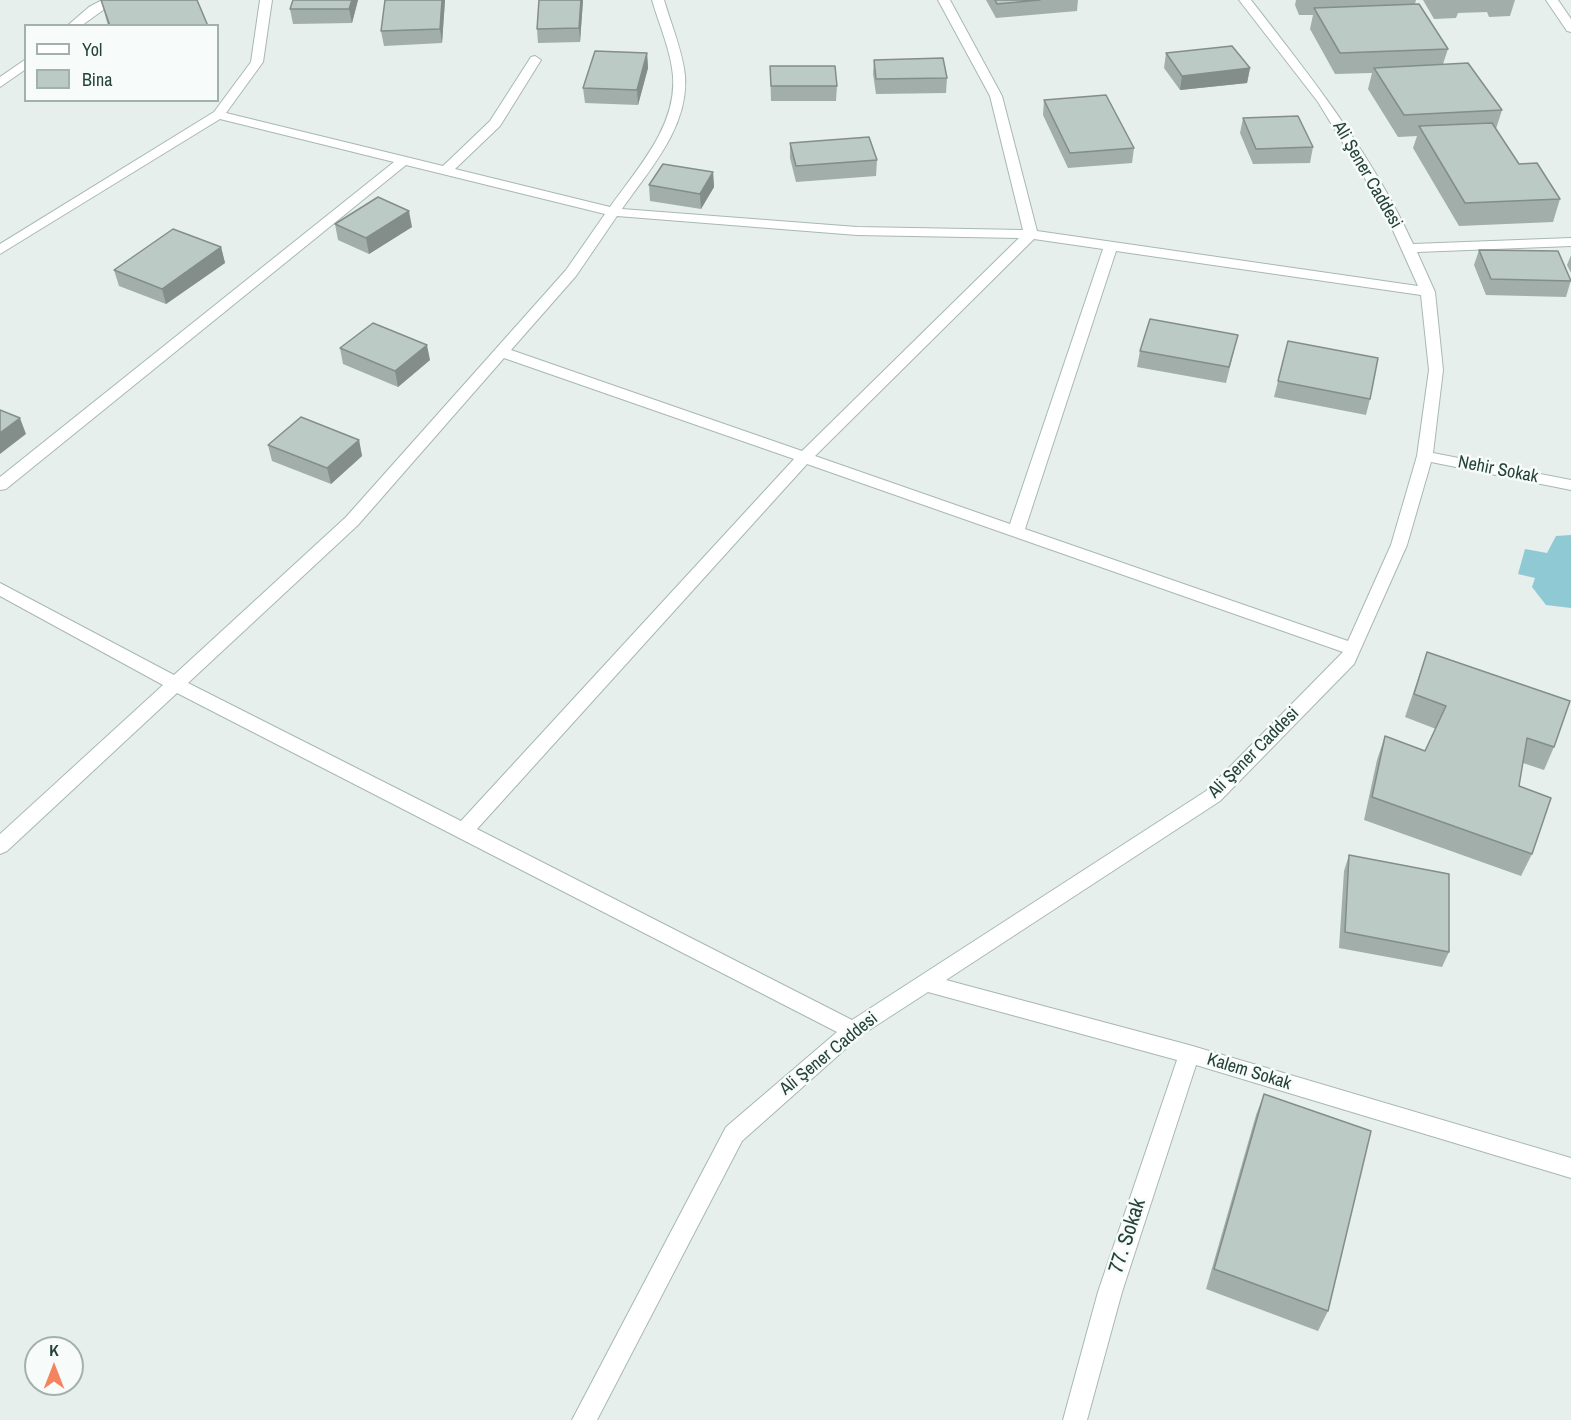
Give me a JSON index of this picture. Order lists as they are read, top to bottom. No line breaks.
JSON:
{"streets":{"street":["Ali Şener Caddesi","Nehir Sokak","Kalem Sokak","77. Sokak"]},"crossings":[["Ali Şener Caddesi","Nehir Sokak"],["Ali Şener Caddesi","Kalem Sokak"],["Kalem Sokak","77. Sokak"]],"legend":["Yol","Bina"],"north":"top"}
